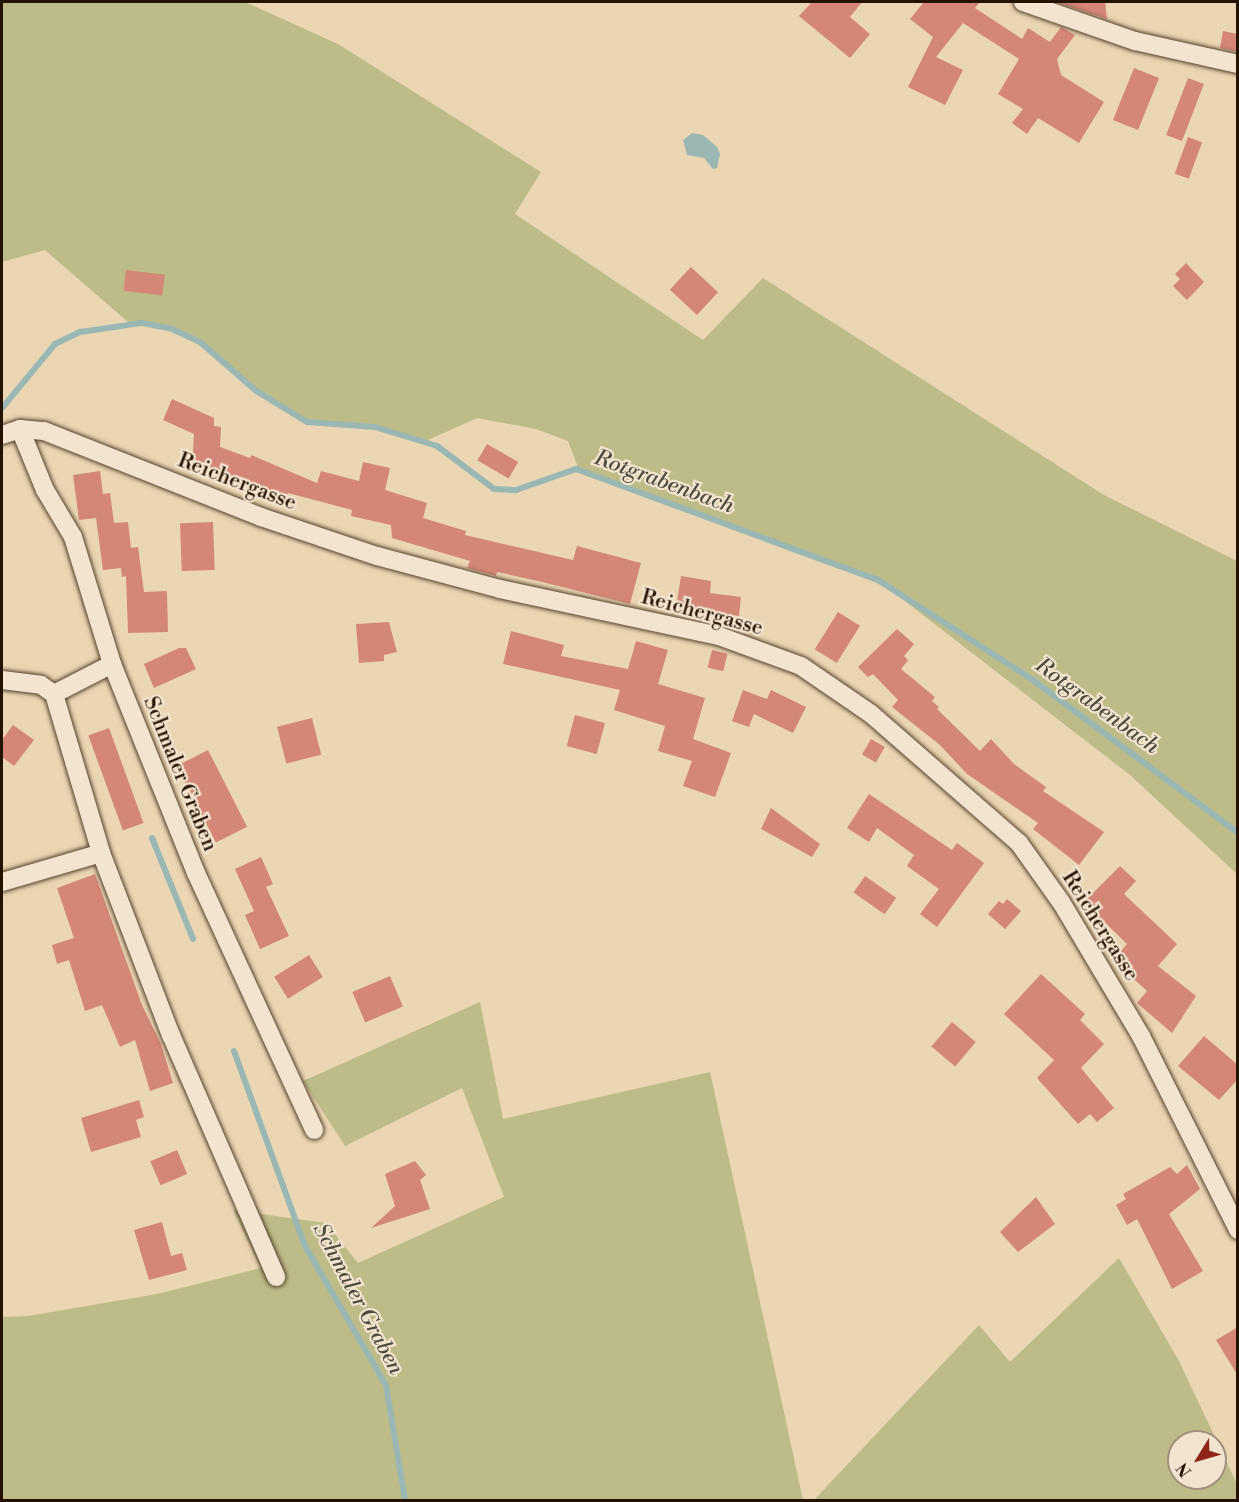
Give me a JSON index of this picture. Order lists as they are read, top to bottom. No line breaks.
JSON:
{"streets":{"street":["Reichergasse","Schmaler Graben"]},"crossings":[["Reichergasse","Schmaler Graben"]],"water":["Rotgrabenbach","Schmaler Graben"],"north":"bottom left"}
